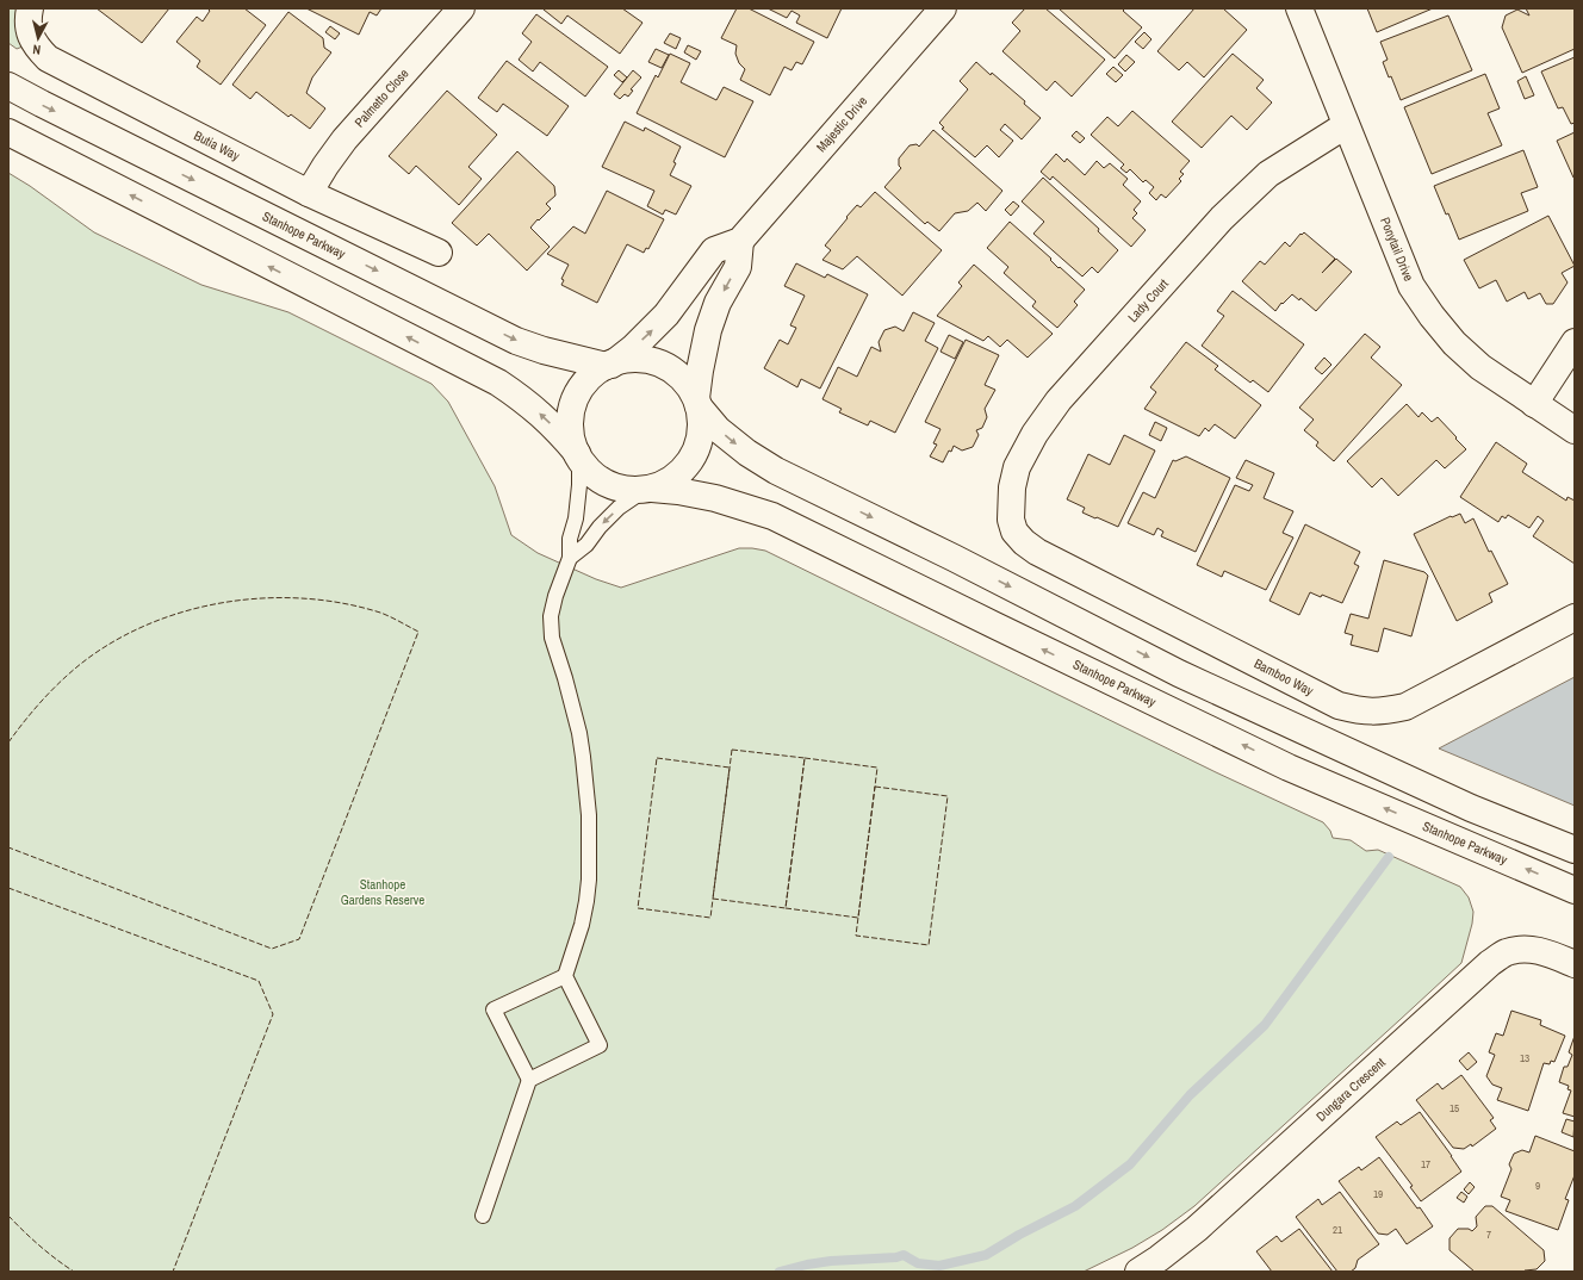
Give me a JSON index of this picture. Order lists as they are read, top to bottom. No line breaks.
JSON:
{"streets":{"street":["Palmetto Close","Majestic Drive","Butia Way","Stanhope Parkway","Ponytail Drive","Lady Court","Bamboo Way","Dungara Crescent"]},"crossings":[["Palmetto Close","Butia Way"],["Majestic Drive","Stanhope Parkway"],["Ponytail Drive","Lady Court"],["Lady Court","Bamboo Way"]],"one_way":["Majestic Drive"],"parks":["Stanhope Gardens Reserve"],"house_numbers":["13","15","17","9","19","21","7"],"north":"bottom"}
